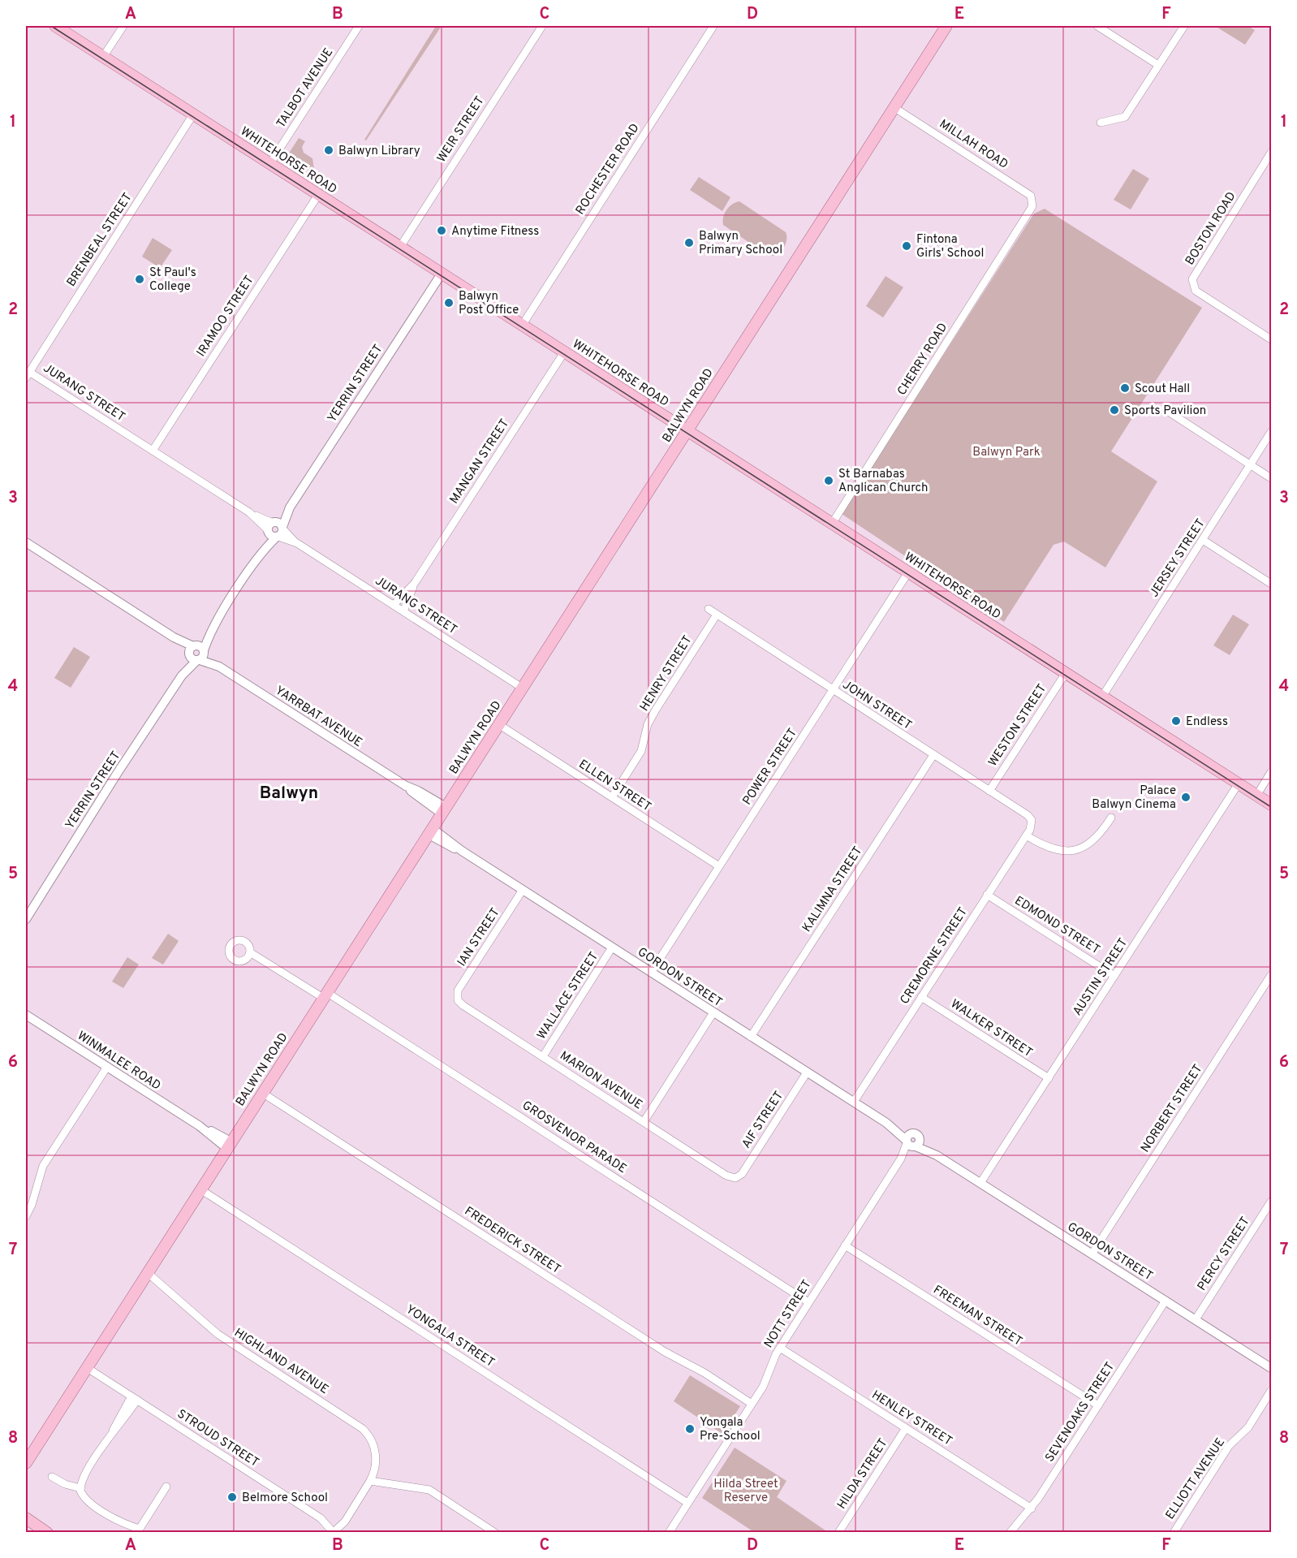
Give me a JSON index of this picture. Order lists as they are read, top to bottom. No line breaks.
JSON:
{"streets":{"main road":["WHITEHORSE ROAD","BALWYN ROAD"],"street":["TALBOT AVENUE","WEIR STREET","MILLAH ROAD","ROCHESTER ROAD","BOSTON ROAD","BRENBEAL STREET","IRAMOO STREET","CHERRY ROAD","YERRIN STREET","JURANG STREET","MANGAN STREET","JERSEY STREET","HENRY STREET","JOHN STREET","YARRBAT AVENUE","WESTON STREET","POWER STREET","ELLEN STREET","KALIMNA STREET","EDMOND STREET","IAN STREET","CREMORNE STREET","GORDON STREET","AUSTIN STREET","WALLACE STREET","WALKER STREET","WINMALEE ROAD","MARION AVENUE","NORBERT STREET","AIF STREET","GROSVENOR PARADE","FREDERICK STREET","PERCY STREET","NOTT STREET","FREEMAN STREET","YONGALA STREET","HIGHLAND AVENUE","SEVENOAKS STREET","HENLEY STREET","STROUD STREET","HILDA STREET","ELLIOTT AVENUE"]},"crossings":[["TALBOT AVENUE","WHITEHORSE ROAD"],["WEIR STREET","WHITEHORSE ROAD"],["MILLAH ROAD","CHERRY ROAD"],["MILLAH ROAD","BALWYN ROAD"],["WHITEHORSE ROAD","ROCHESTER ROAD"],["WHITEHORSE ROAD","BRENBEAL STREET"],["WHITEHORSE ROAD","IRAMOO STREET"],["WHITEHORSE ROAD","CHERRY ROAD"],["WHITEHORSE ROAD","YERRIN STREET"],["WHITEHORSE ROAD","BALWYN ROAD"],["WHITEHORSE ROAD","MANGAN STREET"],["WHITEHORSE ROAD","JERSEY STREET"],["WHITEHORSE ROAD","WESTON STREET"],["WHITEHORSE ROAD","POWER STREET"],["WHITEHORSE ROAD","AUSTIN STREET"],["BRENBEAL STREET","JURANG STREET"],["IRAMOO STREET","JURANG STREET"],["YERRIN STREET","JURANG STREET"],["YERRIN STREET","YARRBAT AVENUE"],["JURANG STREET","BALWYN ROAD"],["JURANG STREET","MANGAN STREET"],["BALWYN ROAD","YARRBAT AVENUE"],["BALWYN ROAD","ELLEN STREET"],["BALWYN ROAD","GORDON STREET"],["BALWYN ROAD","WINMALEE ROAD"],["BALWYN ROAD","GROSVENOR PARADE"],["BALWYN ROAD","FREDERICK STREET"],["BALWYN ROAD","YONGALA STREET"],["BALWYN ROAD","HIGHLAND AVENUE"],["BALWYN ROAD","STROUD STREET"],["HENRY STREET","JOHN STREET"],["HENRY STREET","ELLEN STREET"],["JOHN STREET","WESTON STREET"],["JOHN STREET","POWER STREET"],["JOHN STREET","KALIMNA STREET"],["JOHN STREET","CREMORNE STREET"],["POWER STREET","ELLEN STREET"],["POWER STREET","GORDON STREET"],["KALIMNA STREET","GORDON STREET"],["EDMOND STREET","CREMORNE STREET"],["EDMOND STREET","AUSTIN STREET"],["IAN STREET","GORDON STREET"],["IAN STREET","MARION AVENUE"],["CREMORNE STREET","GORDON STREET"],["CREMORNE STREET","WALKER STREET"],["GORDON STREET","AUSTIN STREET"],["GORDON STREET","WALLACE STREET"],["GORDON STREET","NORBERT STREET"],["GORDON STREET","AIF STREET"],["GORDON STREET","PERCY STREET"],["GORDON STREET","NOTT STREET"],["GORDON STREET","SEVENOAKS STREET"],["AUSTIN STREET","WALKER STREET"],["WALLACE STREET","MARION AVENUE"],["MARION AVENUE","AIF STREET"],["GROSVENOR PARADE","NOTT STREET"],["FREDERICK STREET","NOTT STREET"],["NOTT STREET","FREEMAN STREET"],["NOTT STREET","YONGALA STREET"],["NOTT STREET","HENLEY STREET"],["FREEMAN STREET","SEVENOAKS STREET"],["HIGHLAND AVENUE","STROUD STREET"],["SEVENOAKS STREET","HENLEY STREET"],["HENLEY STREET","HILDA STREET"]],"districts":["Balwyn"],"parks":["Balwyn Park","Hilda Street Reserve"],"places":["Balwyn Library","Anytime Fitness","Balwyn Primary School","Fintona Girls' School","St Paul's College","Balwyn Post Office","Scout Hall","Sports Pavilion","St Barnabas Anglican Church","Endless","Palace Balwyn Cinema","Yongala Pre-School","Belmore School"],"grid":{"columns":["A","B","C","D","E","F"],"rows":["1","2","3","4","5","6","7","8"]}}
